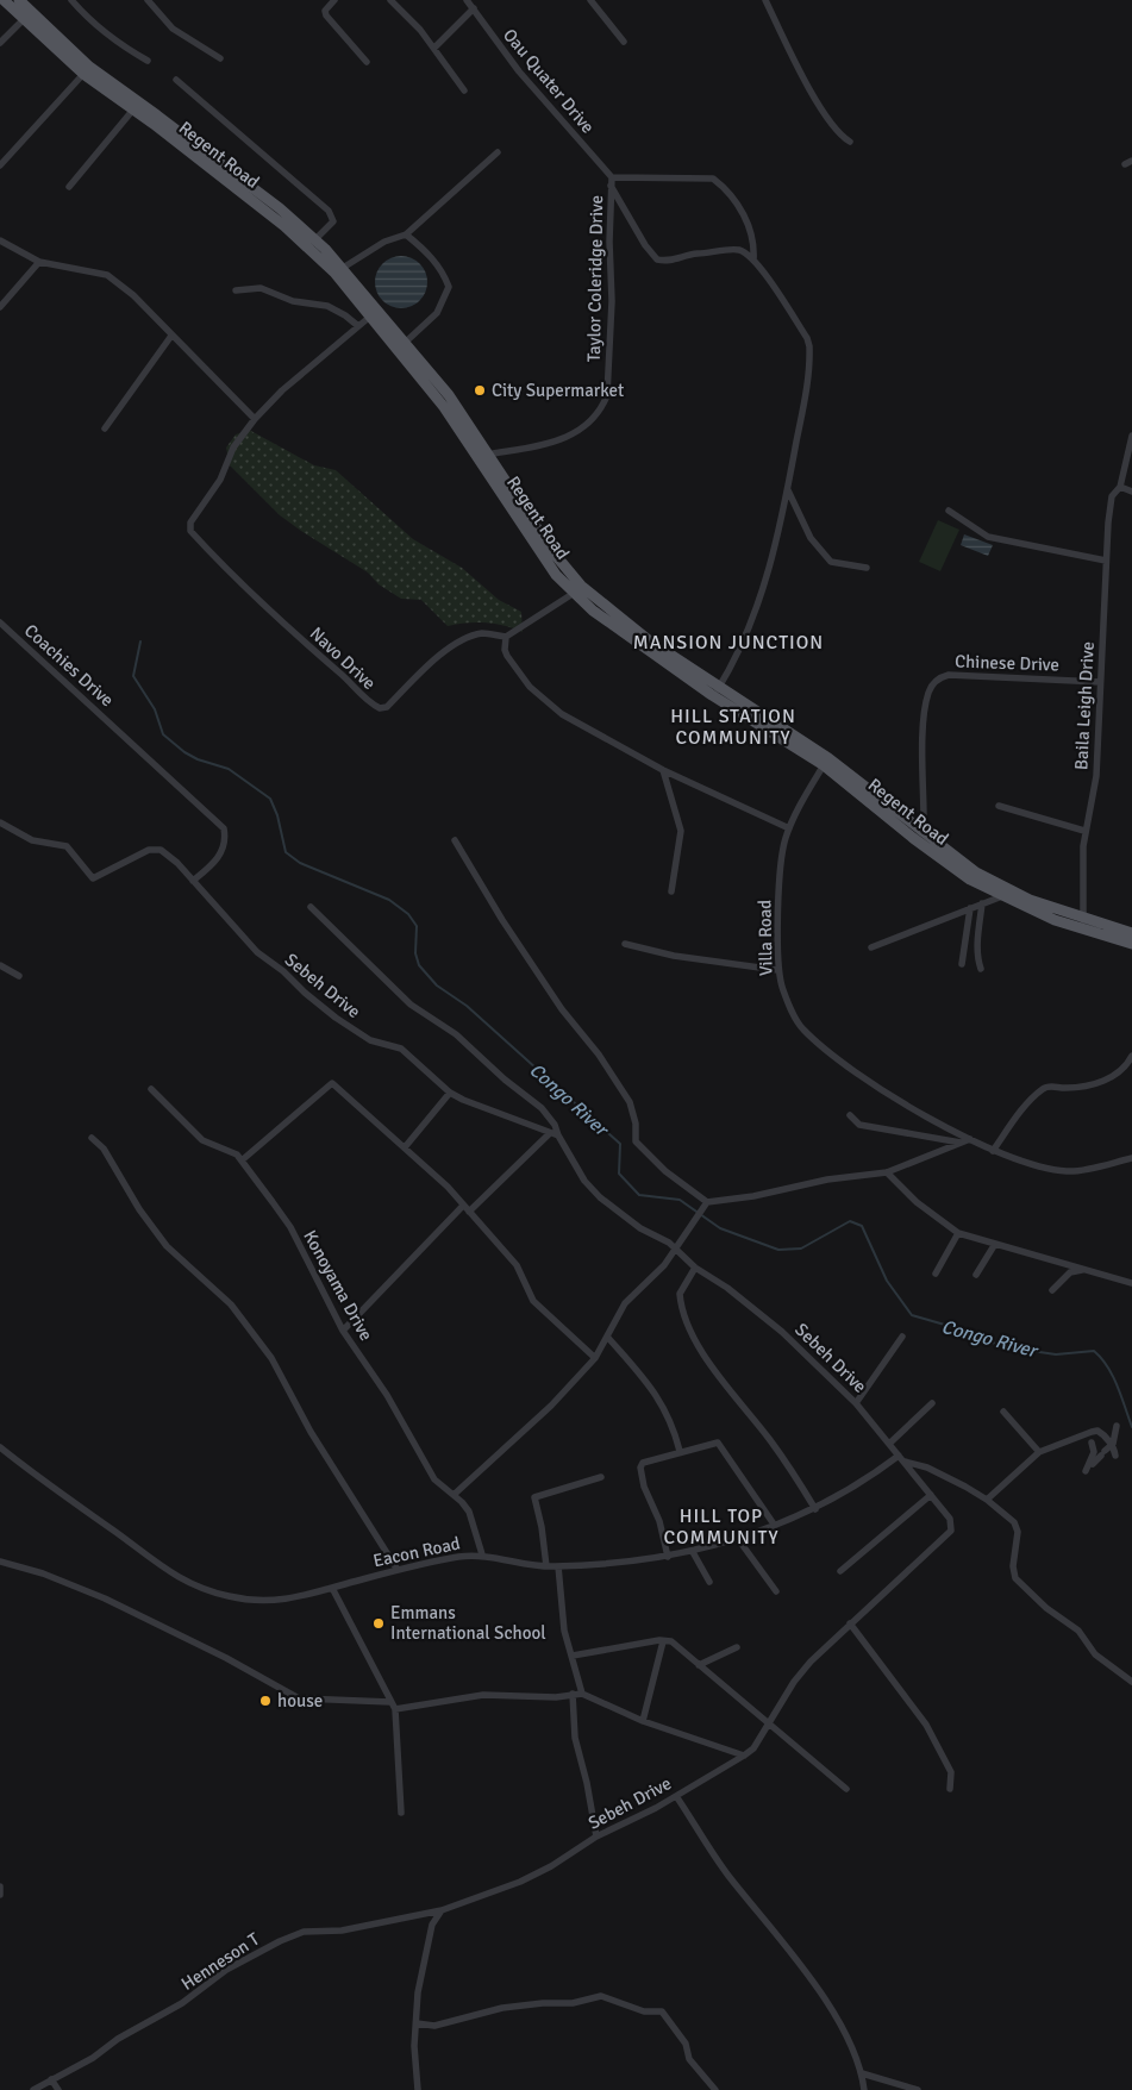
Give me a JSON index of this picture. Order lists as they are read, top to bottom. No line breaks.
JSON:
{"streets":{"main road":["Regent Road"],"street":["Oau Quater Drive","Taylor Coleridge Drive","Navo Drive","Chinese Drive","Coachies Drive","Baila Leigh Drive","Villa Road","Sebeh Drive","Konoyama Drive","Eacon Road","Henneson T"]},"crossings":[["Oau Quater Drive","Taylor Coleridge Drive"],["Regent Road","Taylor Coleridge Drive"],["Regent Road","Chinese Drive"],["Regent Road","Baila Leigh Drive"],["Regent Road","Villa Road"],["Chinese Drive","Baila Leigh Drive"],["Coachies Drive","Sebeh Drive"],["Sebeh Drive","Eacon Road"],["Sebeh Drive","Henneson T"],["Konoyama Drive","Eacon Road"]],"districts":["MANSION JUNCTION","HILL STATION COMMUNITY","HILL TOP COMMUNITY"],"water":["Congo River"],"places":["City Supermarket","Emmans International School","house"]}
